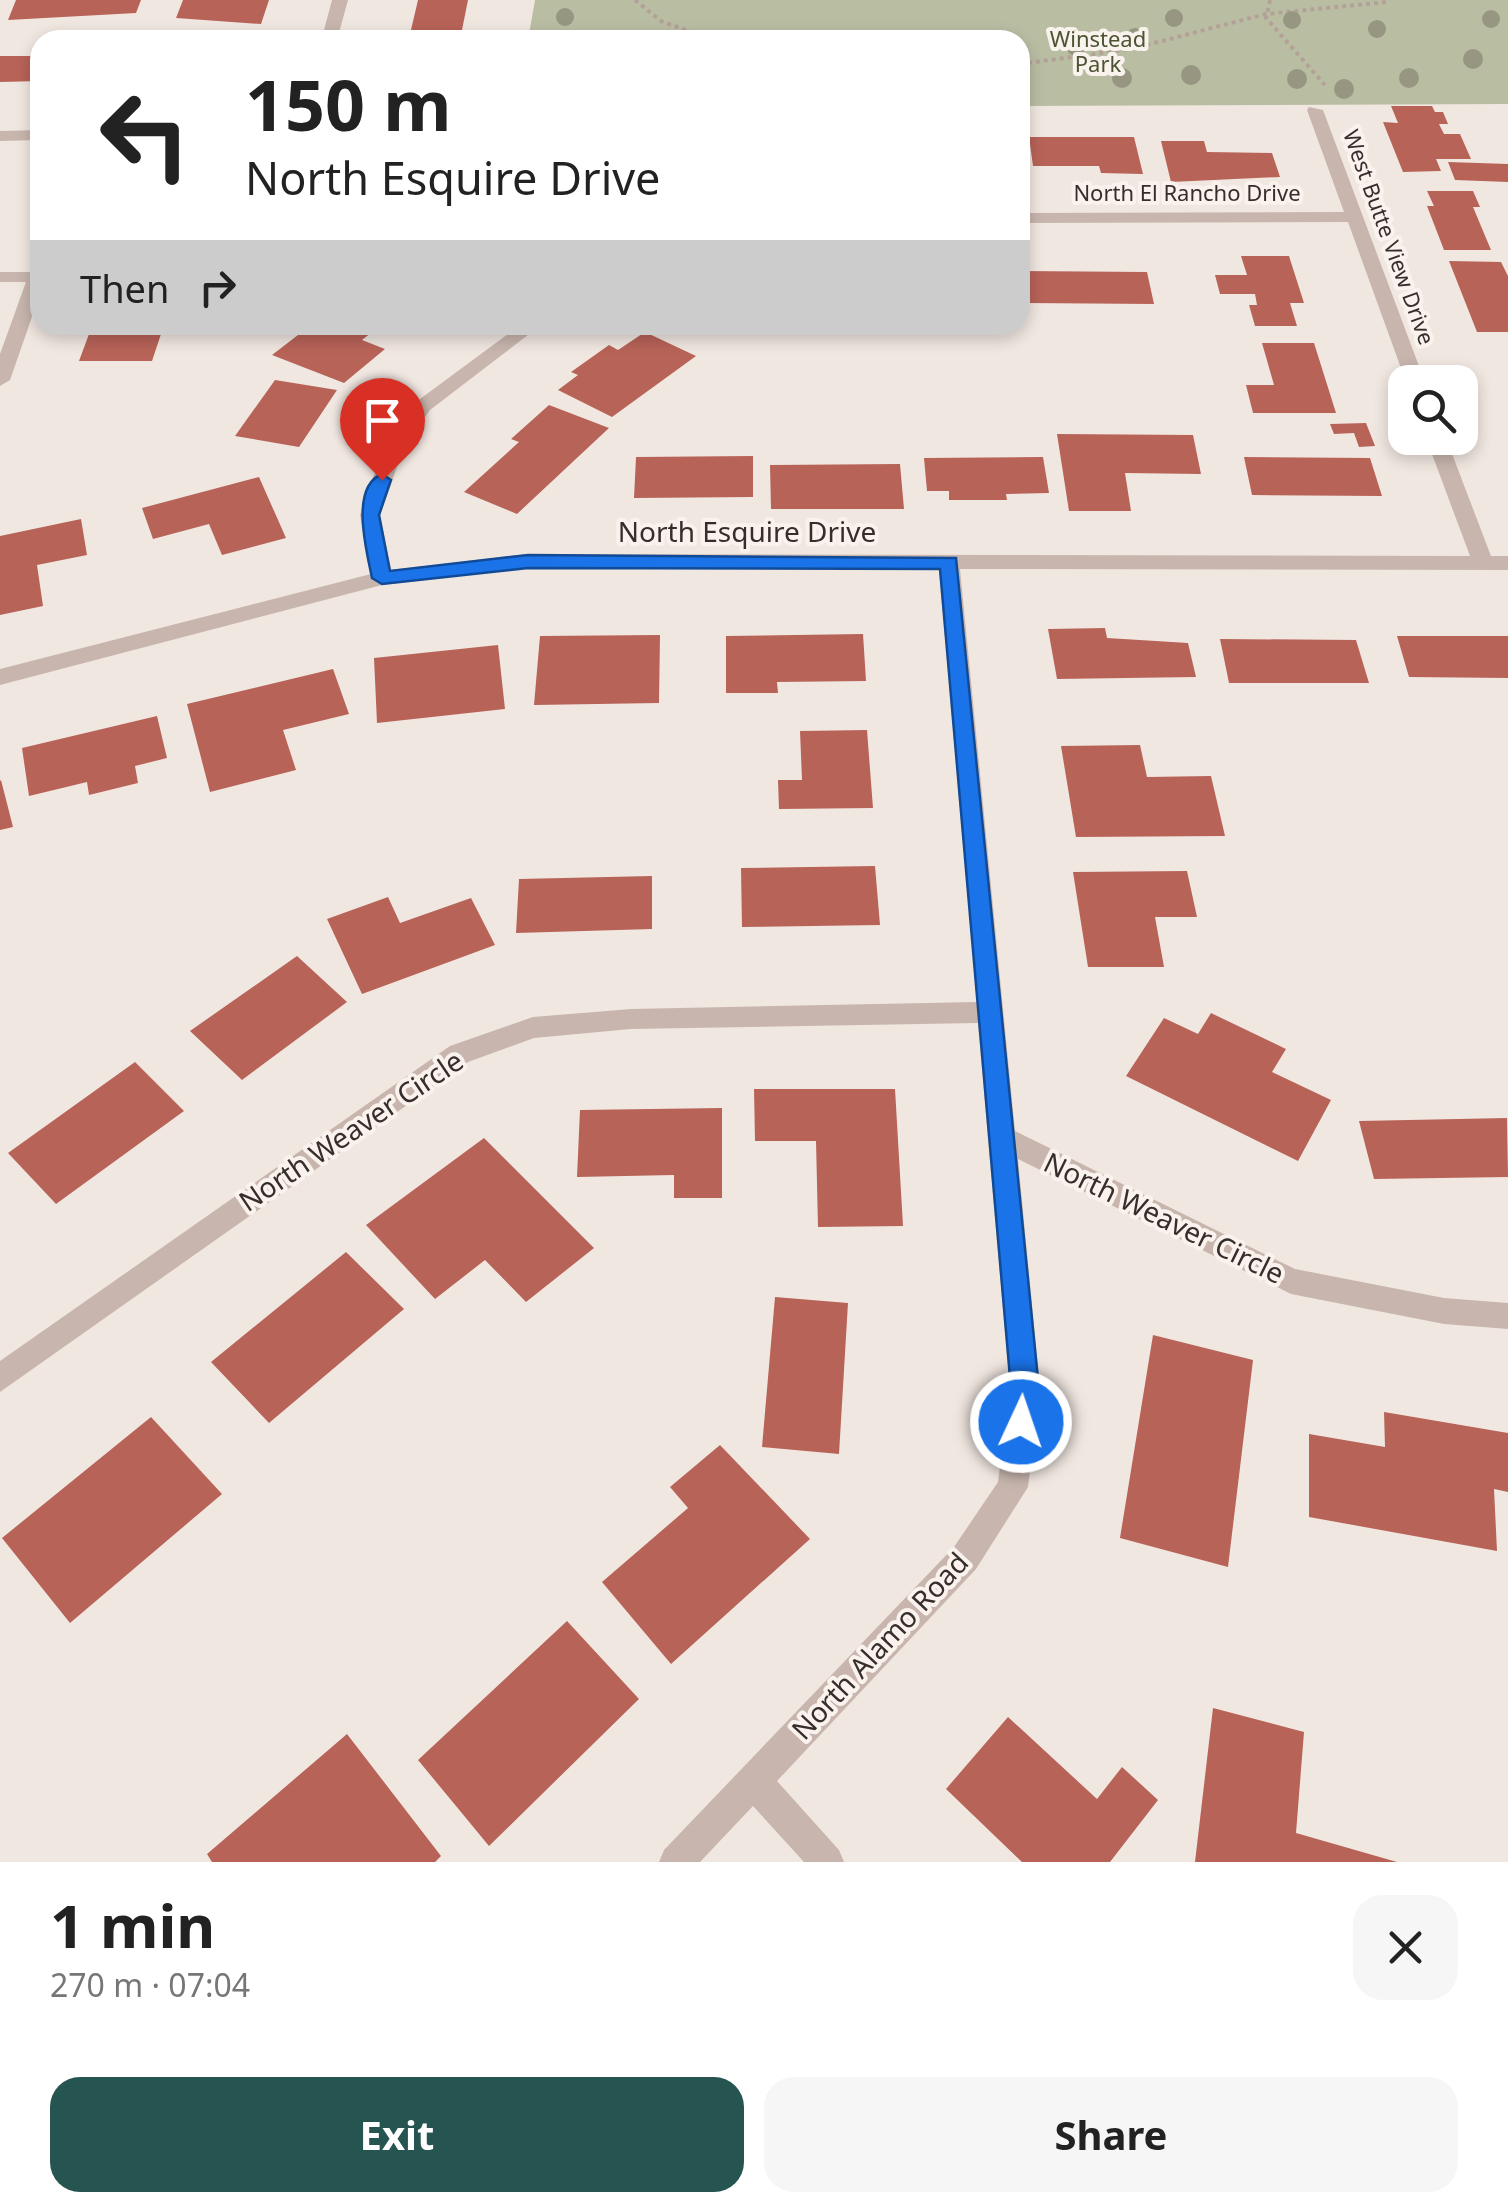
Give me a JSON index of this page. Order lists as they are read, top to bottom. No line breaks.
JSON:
{"streets":{"street":["North El Rancho Drive","West Butte View Drive","North Esquire Drive","North Weaver Circle","North Alamo Road"]},"crossings":[["North El Rancho Drive","West Butte View Drive"],["North Esquire Drive","North Alamo Road"],["North Weaver Circle","North Alamo Road"]],"parks":["Winstead Park"],"page":{"turn":["150 m","North Esquire Drive"],"then":"Then","heading":["1 min","270 m · 07:04"],"buttons":["Exit","Share"]}}
